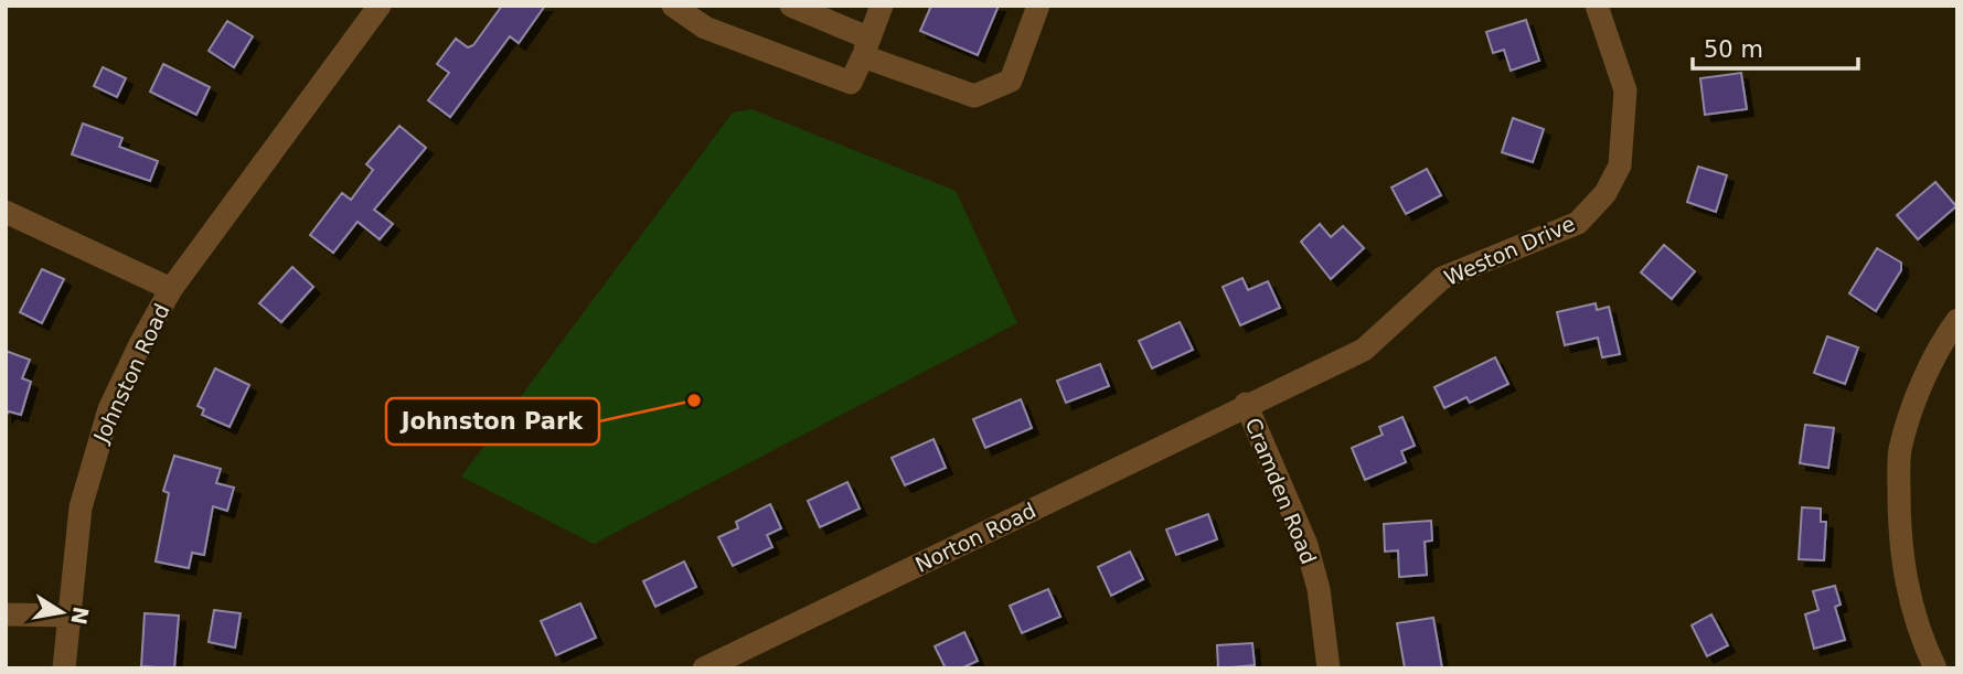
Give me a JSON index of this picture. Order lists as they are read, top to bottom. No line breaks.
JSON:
{"streets":{"street":["Weston Drive","Johnston Road","Cramden Road","Norton Road"]},"crossings":[["Weston Drive","Cramden Road"],["Weston Drive","Norton Road"],["Cramden Road","Norton Road"]],"places":["Johnston Park"],"scale_bar":"50 m","north":"right"}
